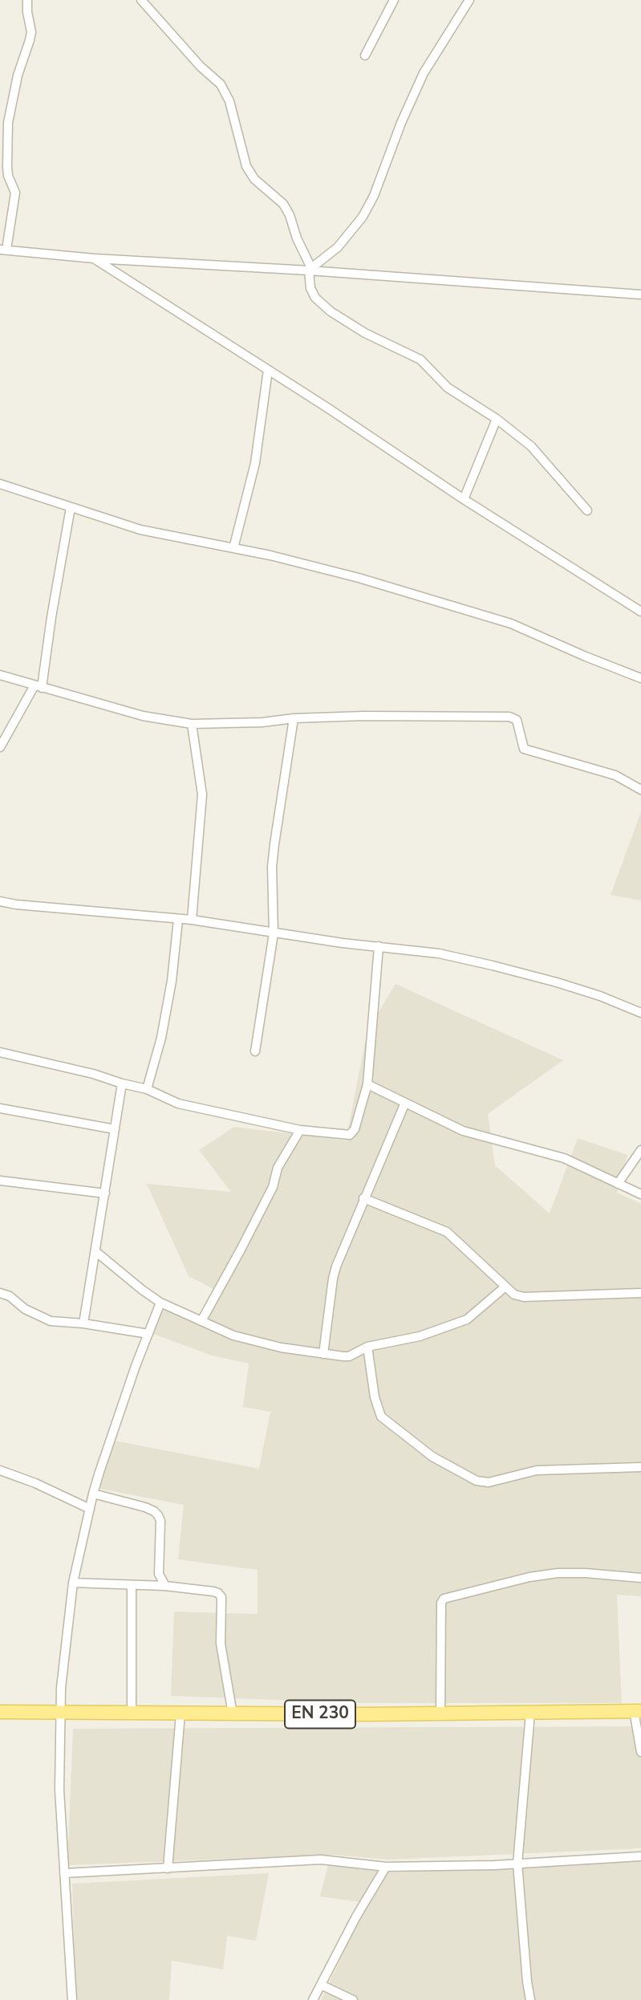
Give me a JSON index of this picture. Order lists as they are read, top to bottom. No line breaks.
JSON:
{"streets":{"main road":["EN 230"]}}
